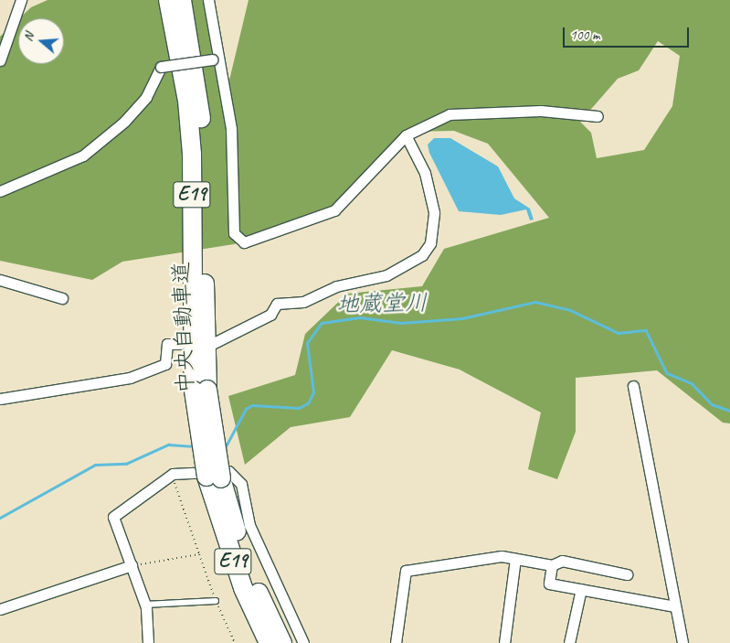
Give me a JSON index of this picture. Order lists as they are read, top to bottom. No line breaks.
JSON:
{"streets":{"highway":["E19","中央自動車道"]},"water":["地蔵堂川"],"scale_bar":"100 m","north":"left"}
